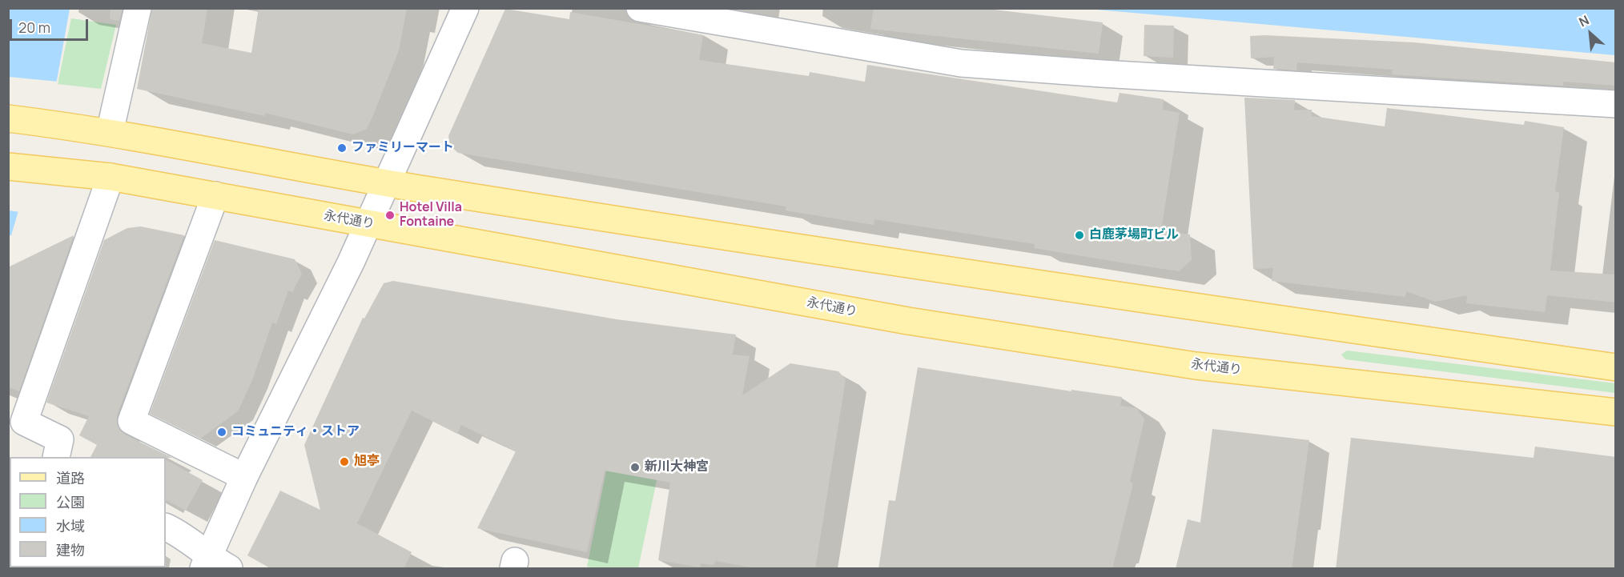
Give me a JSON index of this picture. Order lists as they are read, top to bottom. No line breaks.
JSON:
{"streets":{"main road":["永代通り"]},"places":["ファミリーマート","Hotel Villa Fontaine","白鹿茅場町ビル","コミュニティ・ストア","旭亭","新川大神宮"],"legend":["道路","公園","水域","建物"],"scale_bar":"20 m","north":"top left"}
